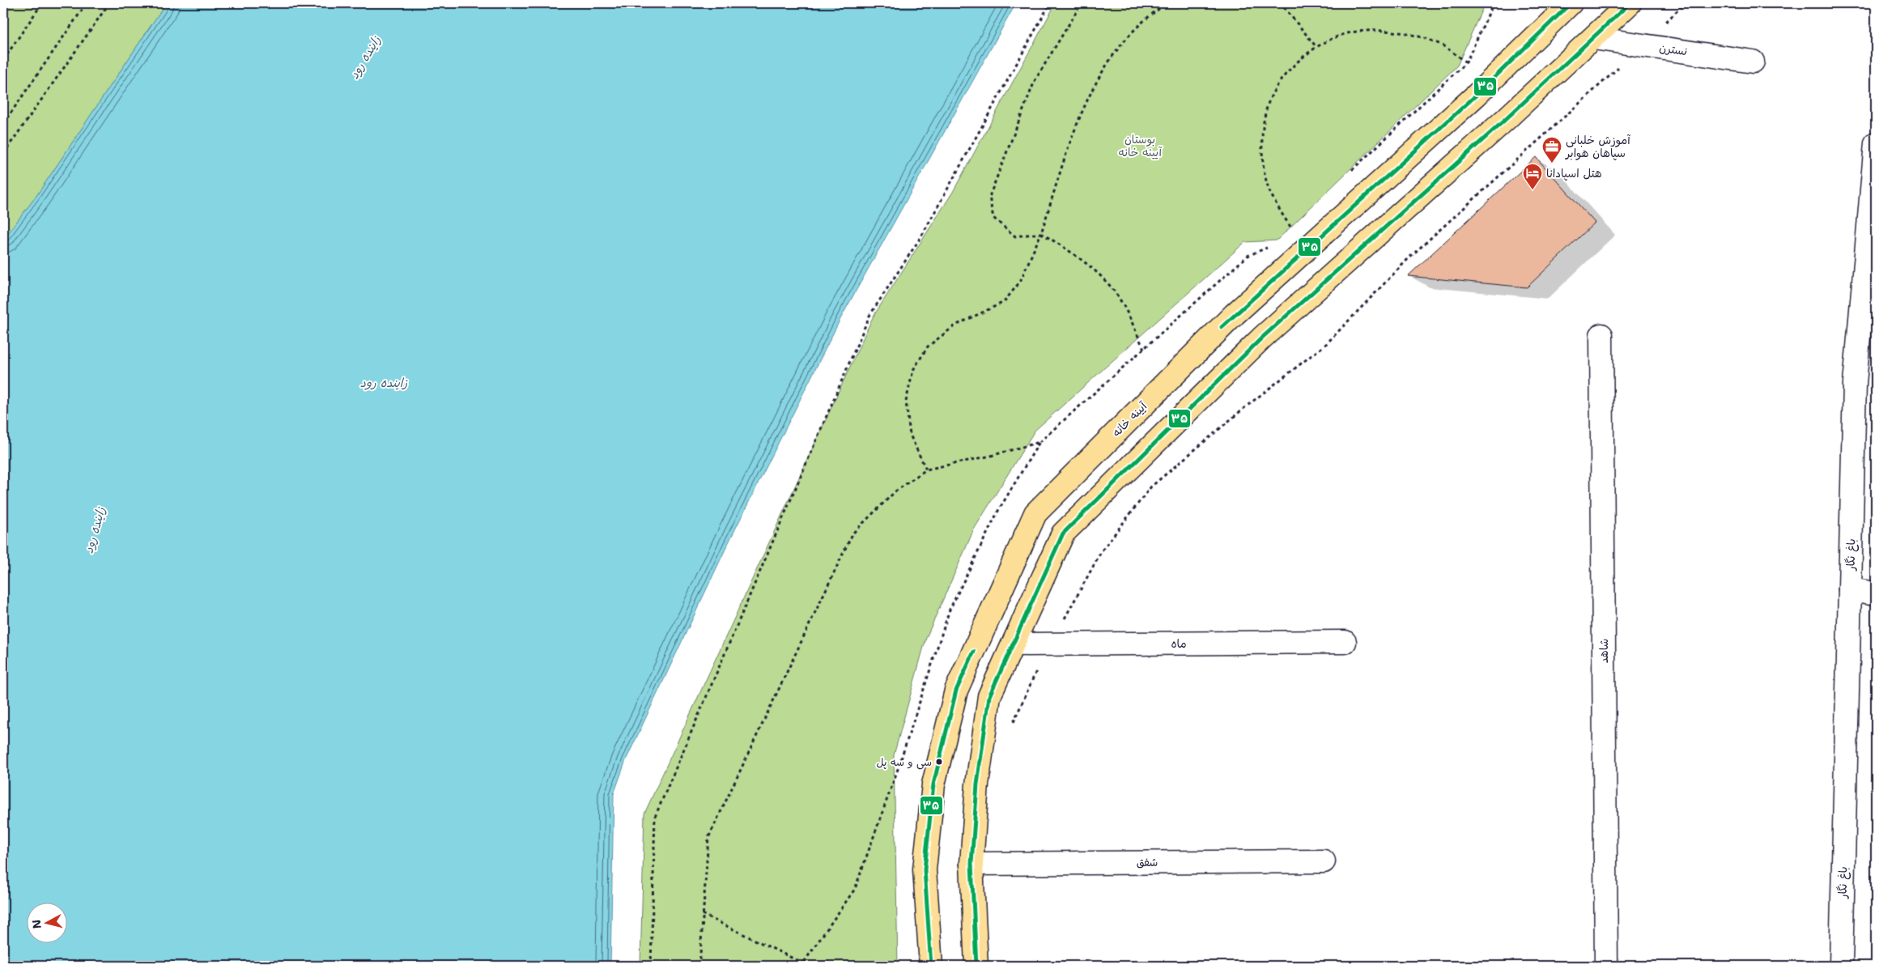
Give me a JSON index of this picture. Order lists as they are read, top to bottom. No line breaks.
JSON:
{"streets":{"main road":["آیینه خانه"],"street":["نسترن","باغ نگار","ماه","شاهد","شفق"]},"water":["زاینده رود"],"parks":["بوستان آیینه خانه"],"places":{"office":["آموزش خلبانی سپاهان هوابر"],"hotel":["هتل اسپادانا"],"other":["سی و سه پل"]},"lines":["transit line ۳۵"],"north":"left"}
